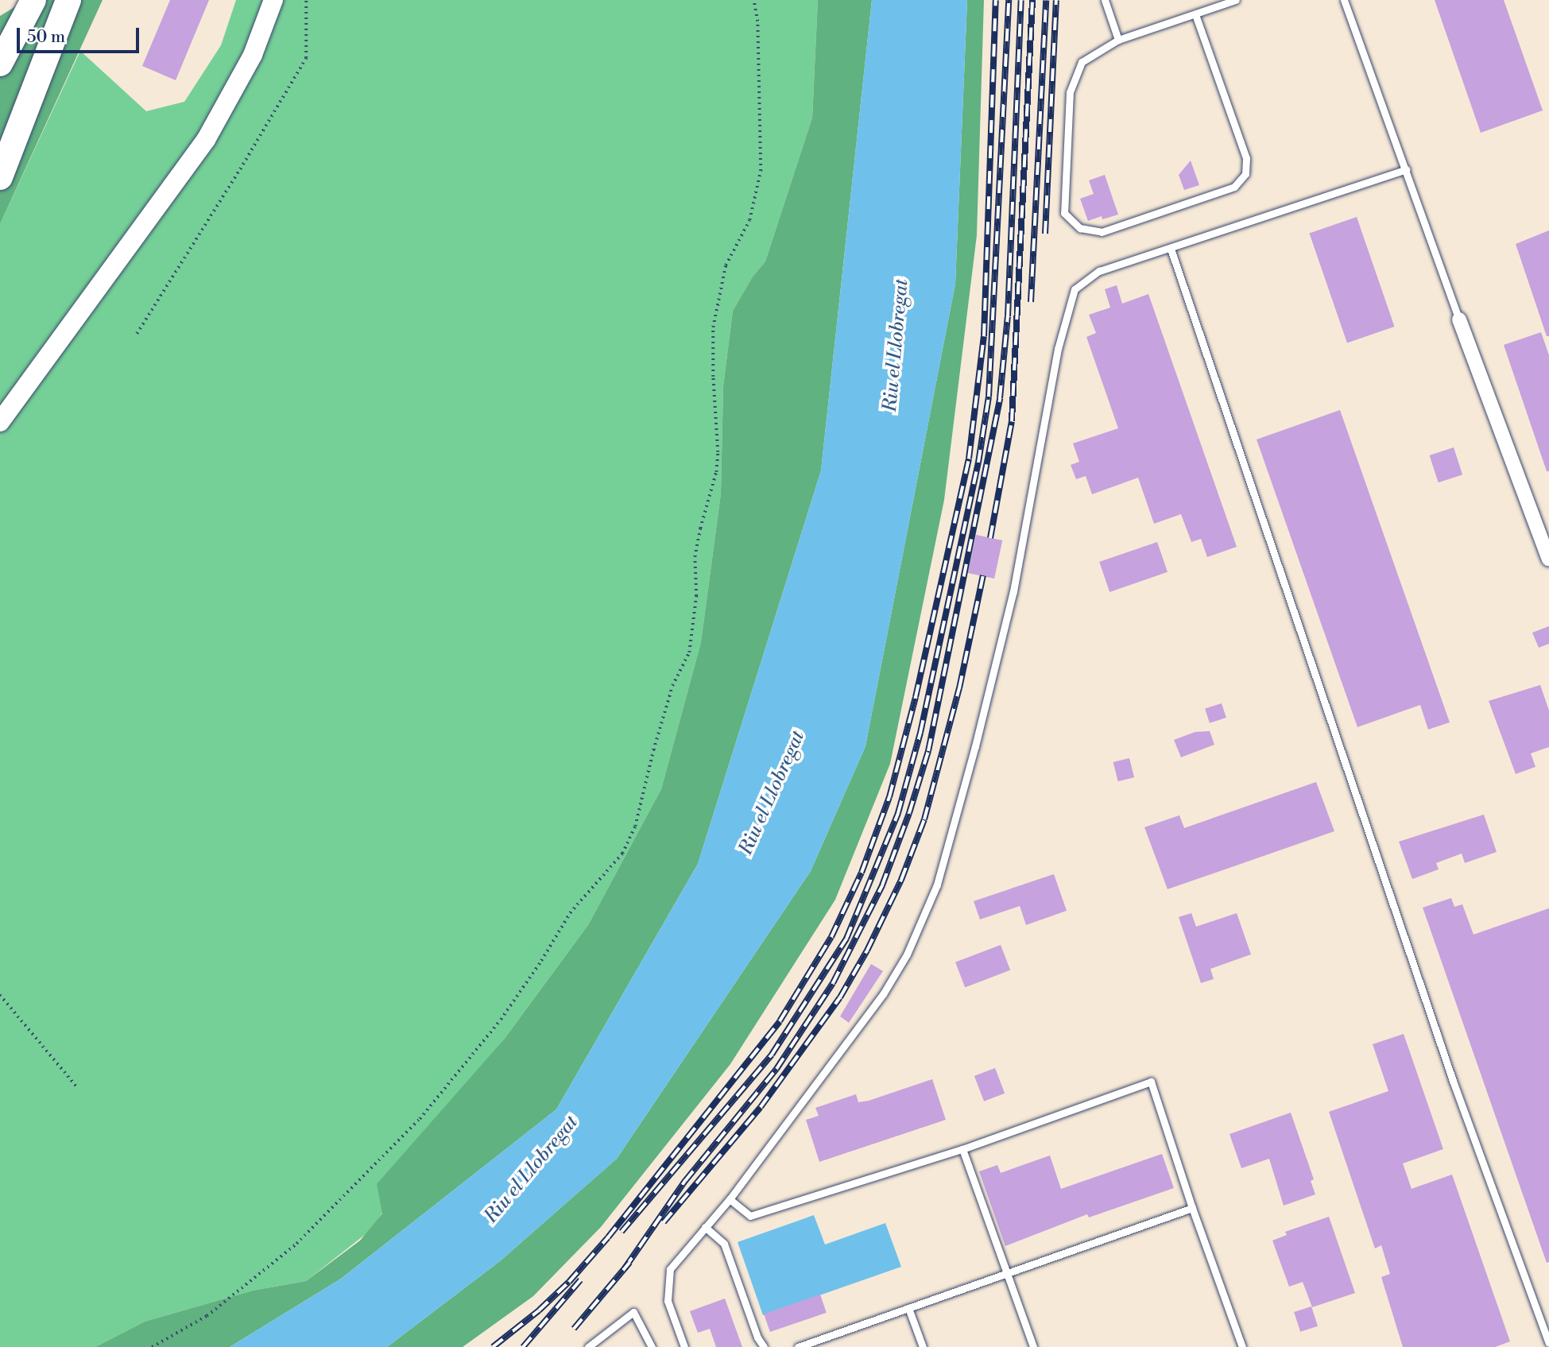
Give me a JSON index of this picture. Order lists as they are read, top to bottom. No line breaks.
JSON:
{"water":["Riu el Llobregat"],"scale_bar":"50 m"}
